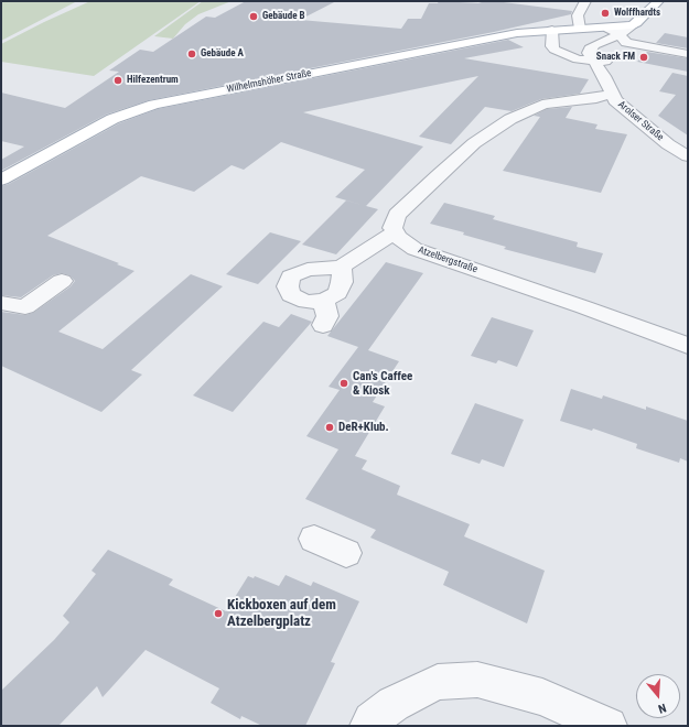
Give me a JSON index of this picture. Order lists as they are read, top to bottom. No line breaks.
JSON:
{"streets":{"main road":["Wilhelmshöher Straße"],"street":["Arolser Straße","Atzelbergstraße"]},"places":["Wolffhardts","Gebäude B","Gebäude A","Snack FM","Hilfezentrum","Can's Caffee & Kiosk","DeR+Klub.","Kickboxen auf dem Atzelbergplatz"],"north":"bottom"}
